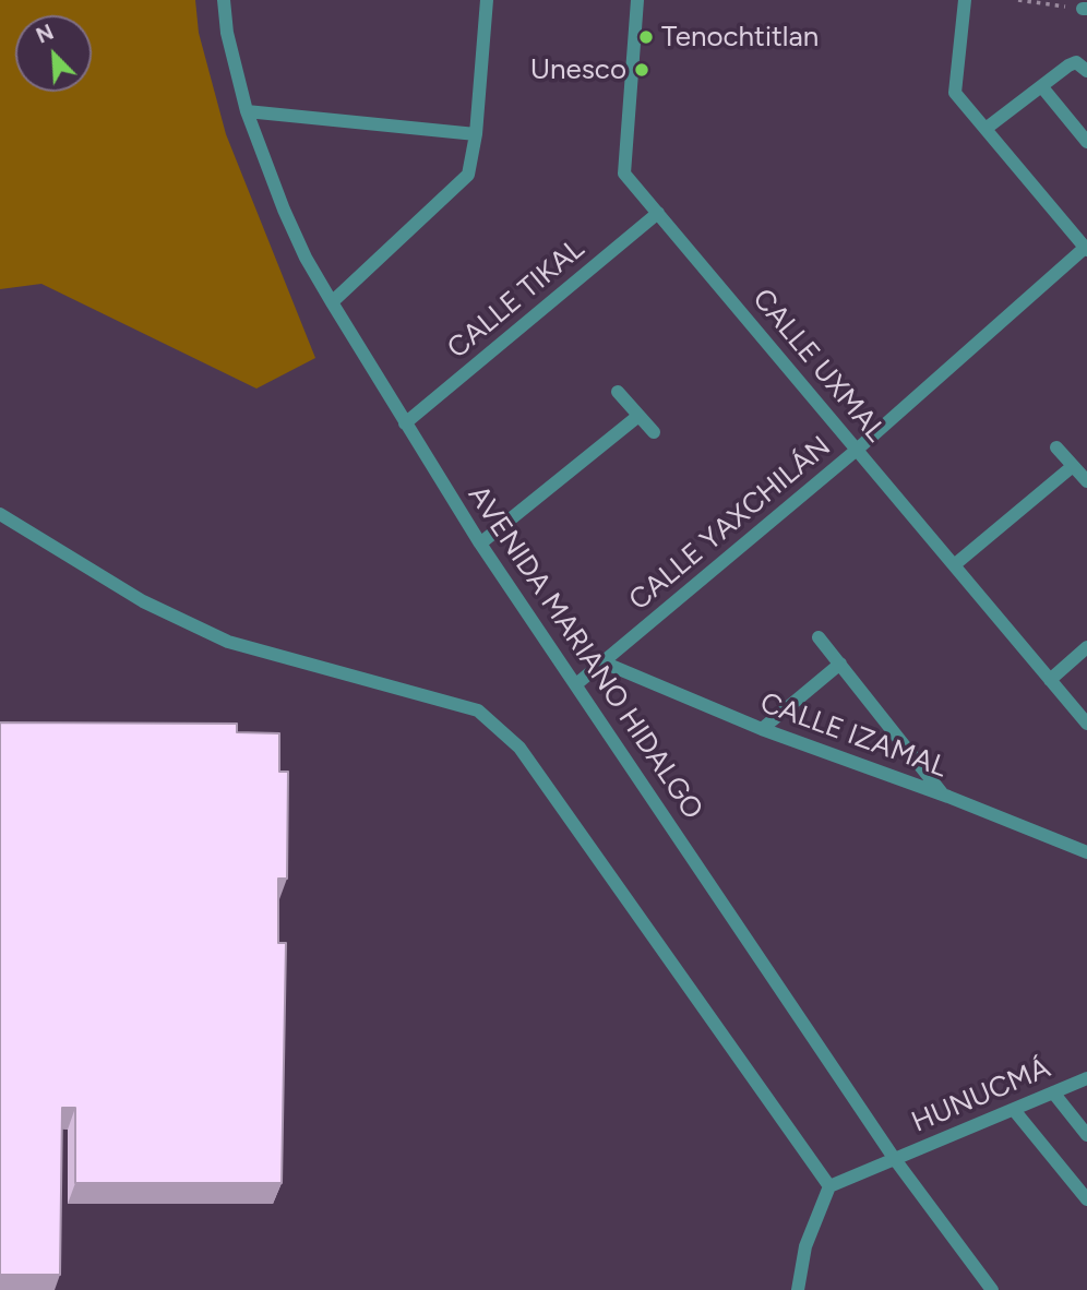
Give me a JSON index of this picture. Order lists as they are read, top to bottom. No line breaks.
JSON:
{"streets":{"street":["CALLE TIKAL","CALLE UXMAL","CALLE YAXCHILÁN","AVENIDA MARIANO HIDALGO","CALLE IZAMAL","HUNUCMÁ"]},"crossings":[["CALLE TIKAL","CALLE UXMAL"],["CALLE TIKAL","AVENIDA MARIANO HIDALGO"],["CALLE UXMAL","CALLE YAXCHILÁN"],["CALLE YAXCHILÁN","AVENIDA MARIANO HIDALGO"],["CALLE YAXCHILÁN","CALLE IZAMAL"],["AVENIDA MARIANO HIDALGO","HUNUCMÁ"]],"places":["Tenochtitlan","Unesco"],"north":"top left"}
